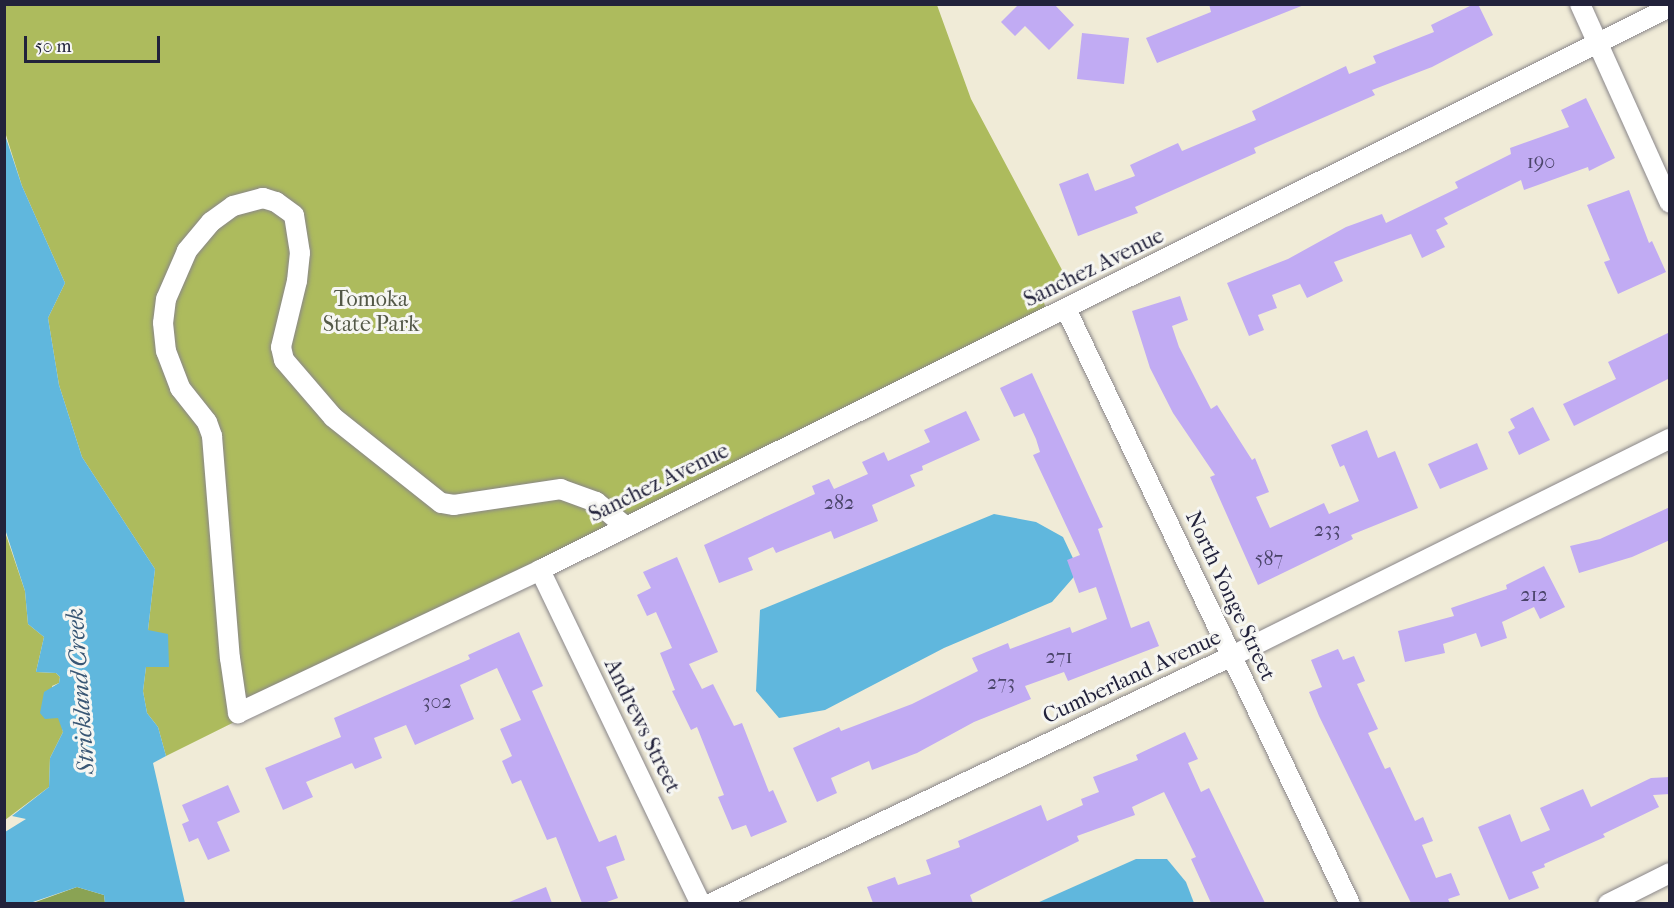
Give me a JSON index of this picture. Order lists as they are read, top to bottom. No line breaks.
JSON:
{"streets":{"street":["Sanchez Avenue","North Yonge Street","Cumberland Avenue","Andrews Street"]},"crossings":[["Sanchez Avenue","North Yonge Street"],["Sanchez Avenue","Andrews Street"],["North Yonge Street","Cumberland Avenue"]],"water":["Strickland Creek"],"parks":["Tomoka State Park"],"house_numbers":["190","282","233","587","212","271","273","302"],"scale_bar":"50 m"}
